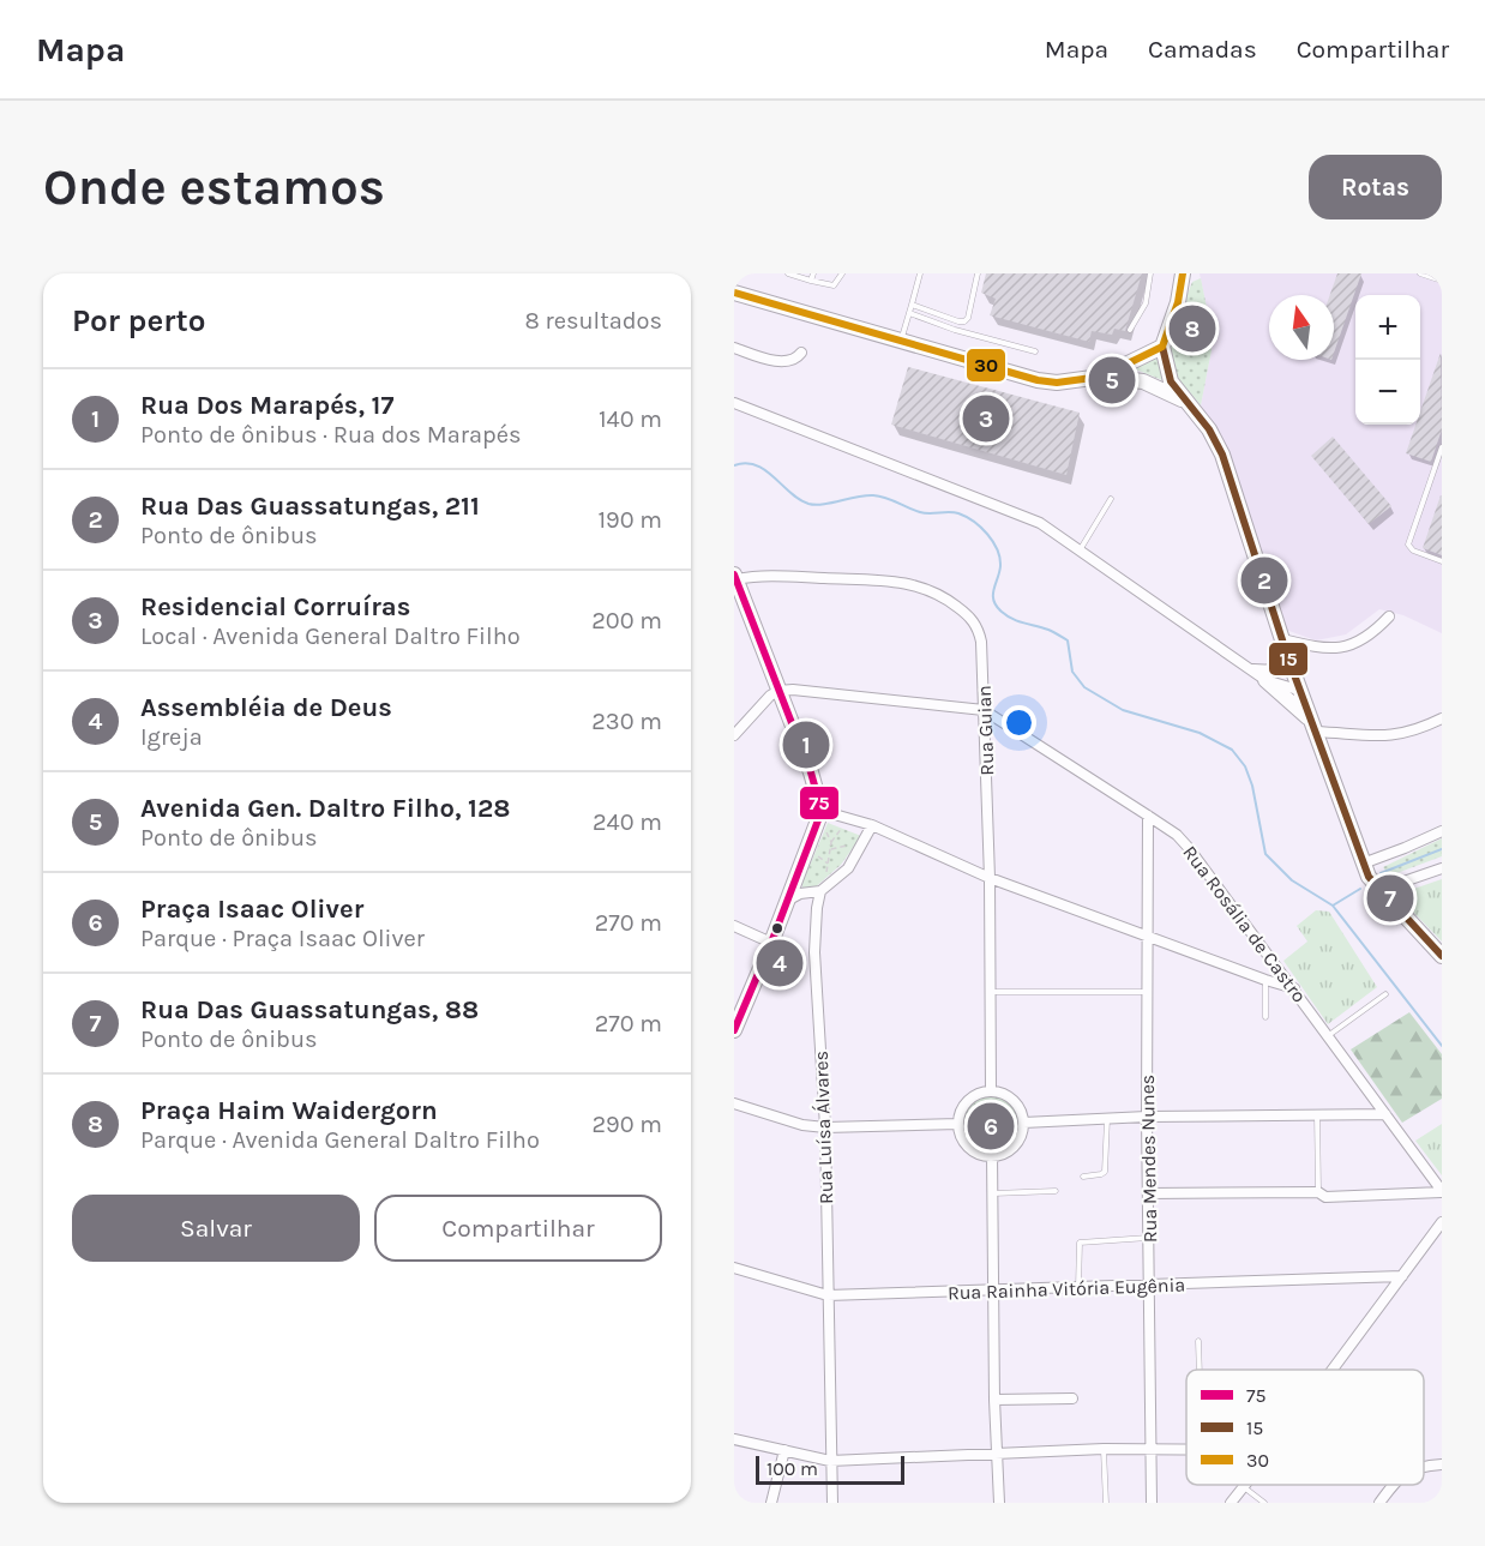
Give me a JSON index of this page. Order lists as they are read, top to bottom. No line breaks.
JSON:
{"streets":{"street":["Rua Guian","Rua Rosália de Castro","Rua Luísa Álvares","Rua Mendes Nunes","Rua Rainha Vitória Eugênia"]},"crossings":[["Rua Guian","Rua Rosália de Castro"],["Rua Rosália de Castro","Rua Mendes Nunes"],["Rua Luísa Álvares","Rua Rainha Vitória Eugênia"],["Rua Mendes Nunes","Rua Rainha Vitória Eugênia"]],"lines":["transit line 30","transit line 15","transit line 75"],"legend":["75","15","30"],"scale_bar":"100 m","north":"top","page":{"header":"Mapa","nav":["Mapa","Camadas","Compartilhar"],"buttons":["Rotas",["Salvar","Compartilhar"]],"title":"Onde estamos","heading":["Por perto","8 resultados"],"map_buttons":["+","−"],"pins":["8","5","3","2","1","7","4","6"],"list":[{"mark":"1","name":"Rua Dos Marapés, 17","note":"Ponto de ônibus · Rua dos Marapés","value":"140 m"},{"mark":"2","name":"Rua Das Guassatungas, 211","note":"Ponto de ônibus","value":"190 m"},{"mark":"3","name":"Residencial Corruíras","note":"Local · Avenida General Daltro Filho","value":"200 m"},{"mark":"4","name":"Assembléia de Deus","note":"Igreja","value":"230 m"},{"mark":"5","name":"Avenida Gen. Daltro Filho, 128","note":"Ponto de ônibus","value":"240 m"},{"mark":"6","name":"Praça Isaac Oliver","note":"Parque · Praça Isaac Oliver","value":"270 m"},{"mark":"7","name":"Rua Das Guassatungas, 88","note":"Ponto de ônibus","value":"270 m"},{"mark":"8","name":"Praça Haim Waidergorn","note":"Parque · Avenida General Daltro Filho","value":"290 m"}],"scale":"100 m"}}
